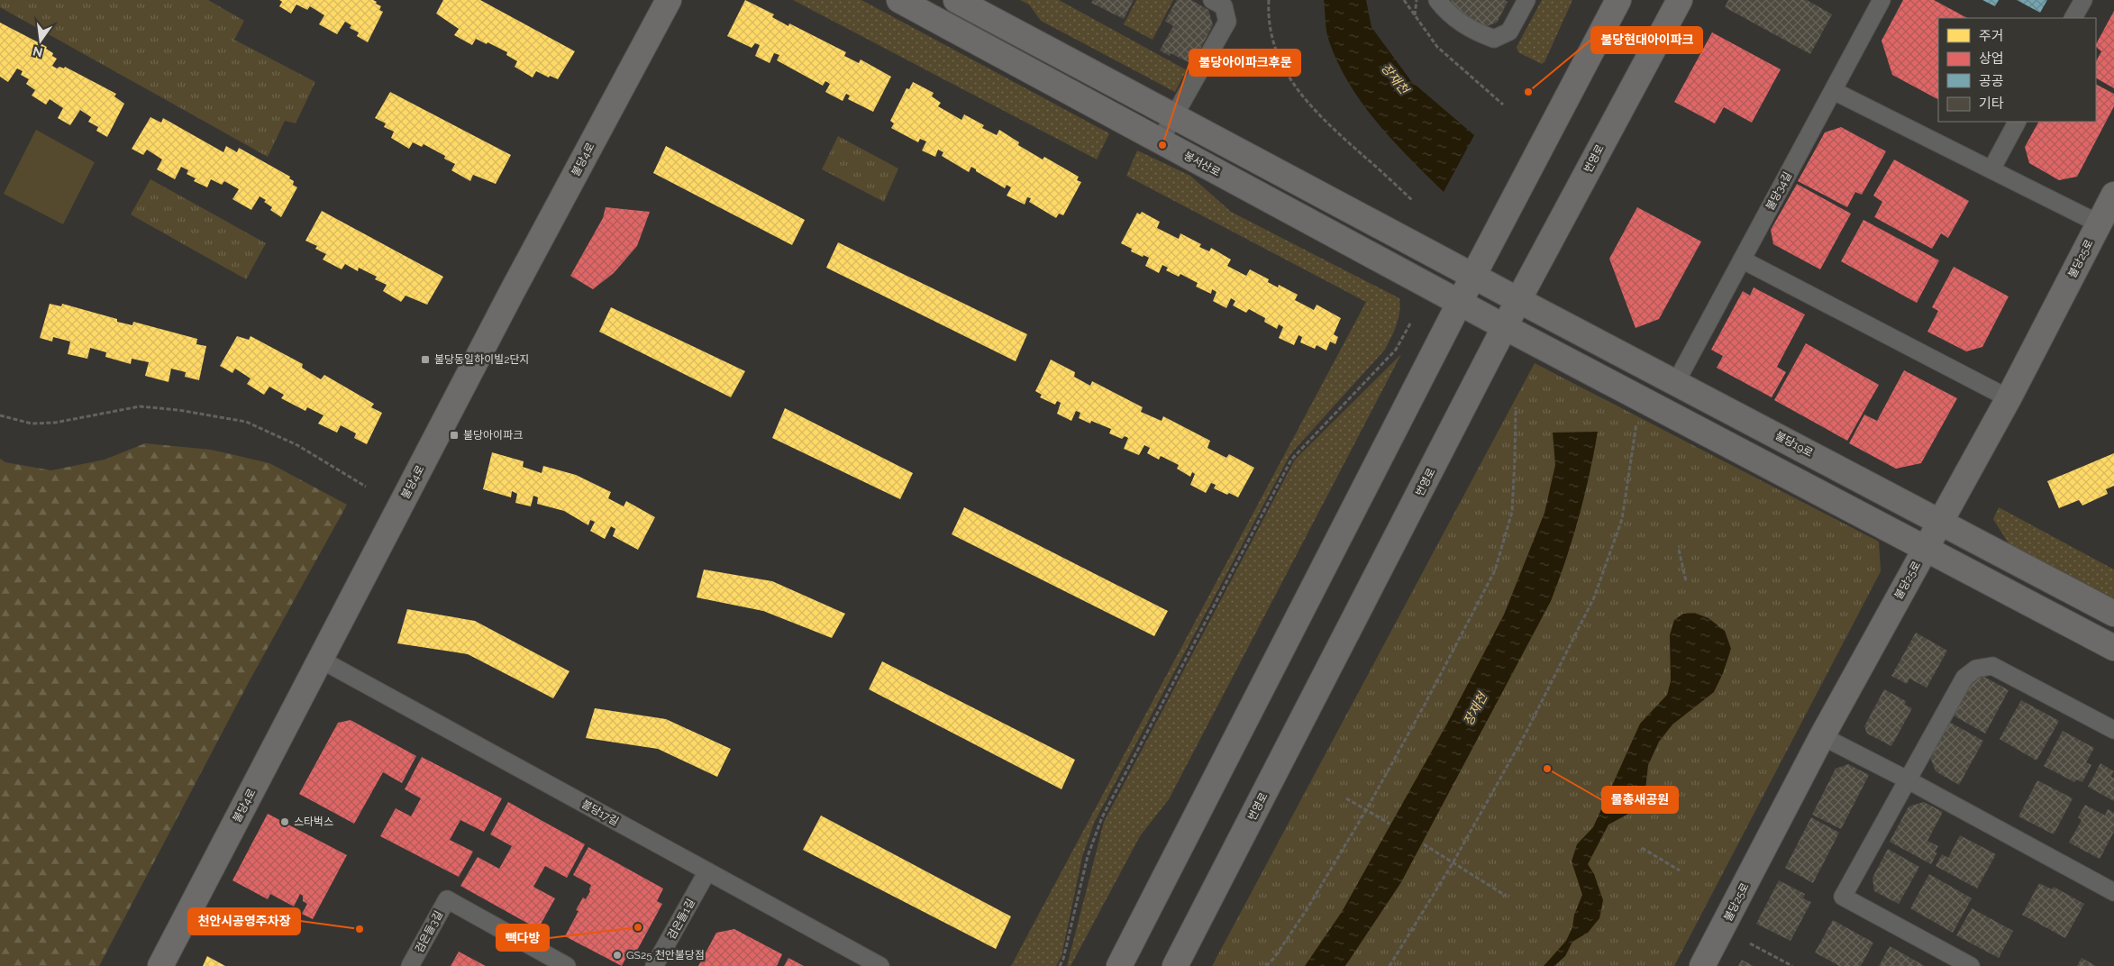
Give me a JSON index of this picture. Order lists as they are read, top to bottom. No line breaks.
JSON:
{"streets":{"street":["번영로","불당4로","봉서산로","불당34길","불당25로","불당19로","불당17길","검은들1길","검은들3길"]},"crossings":[["번영로","봉서산로"],["번영로","불당19로"],["불당4로","불당17길"],["불당34길","불당19로"],["불당25로","불당19로"],["불당17길","검은들1길"]],"water":["장재천"],"places":{"other":["불당현대아이파크","불당아이파크후문","물총새공원","스타벅스","빽다방","천안시공영주차장","GS25 천안불당점"],"transit":["불당동일하이빌2단지","불당아이파크"]},"legend":["주거","상업","공공","기타"],"north":"bottom"}
